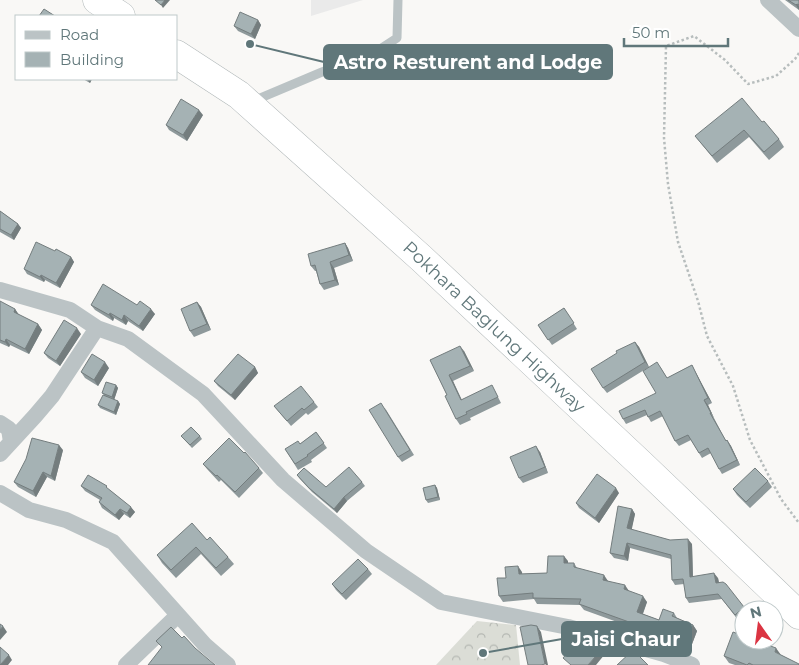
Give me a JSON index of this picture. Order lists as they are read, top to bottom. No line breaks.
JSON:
{"streets":{"highway":["Pokhara Baglung Highway"]},"places":["Astro Resturent and Lodge","Jaisi Chaur"],"legend":["Road","Building"],"scale_bar":"50 m","north":"top"}
